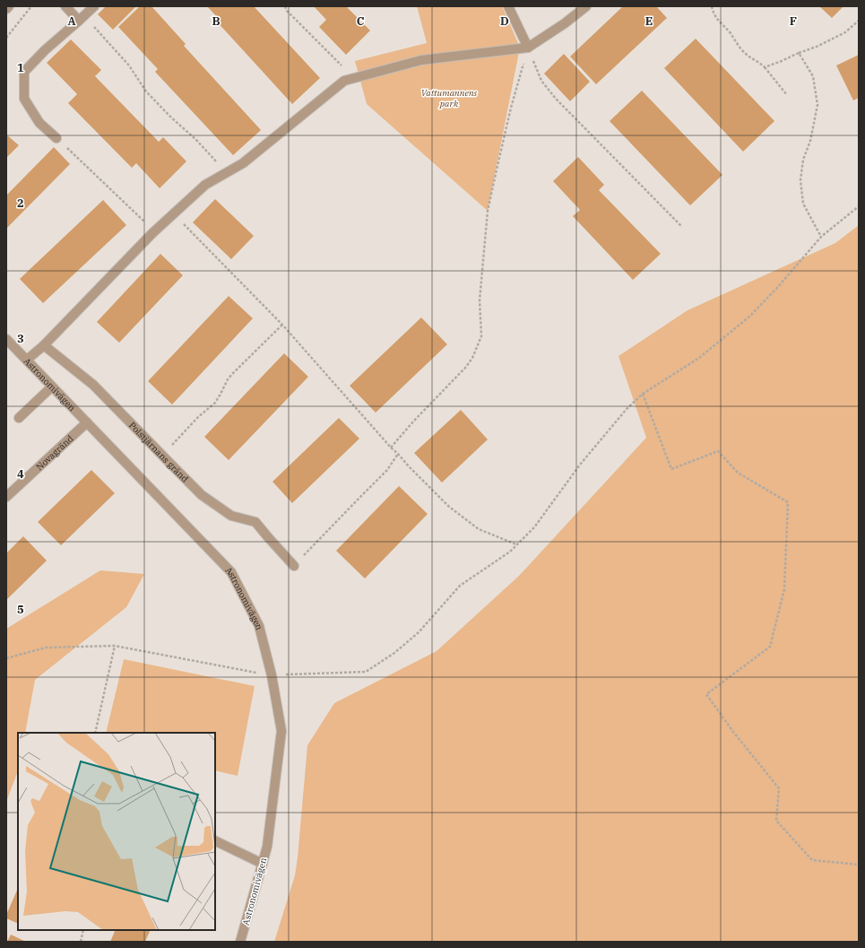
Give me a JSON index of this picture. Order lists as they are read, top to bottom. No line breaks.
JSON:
{"streets":{"street":["Astronomivägen","Polstjärnans gränd","Novagränd"]},"crossings":[["Astronomivägen","Novagränd"]],"parks":["Vattumannens park"],"grid":{"columns":["A","B","C","D","E","F"],"rows":["1","2","3","4","5"]}}
